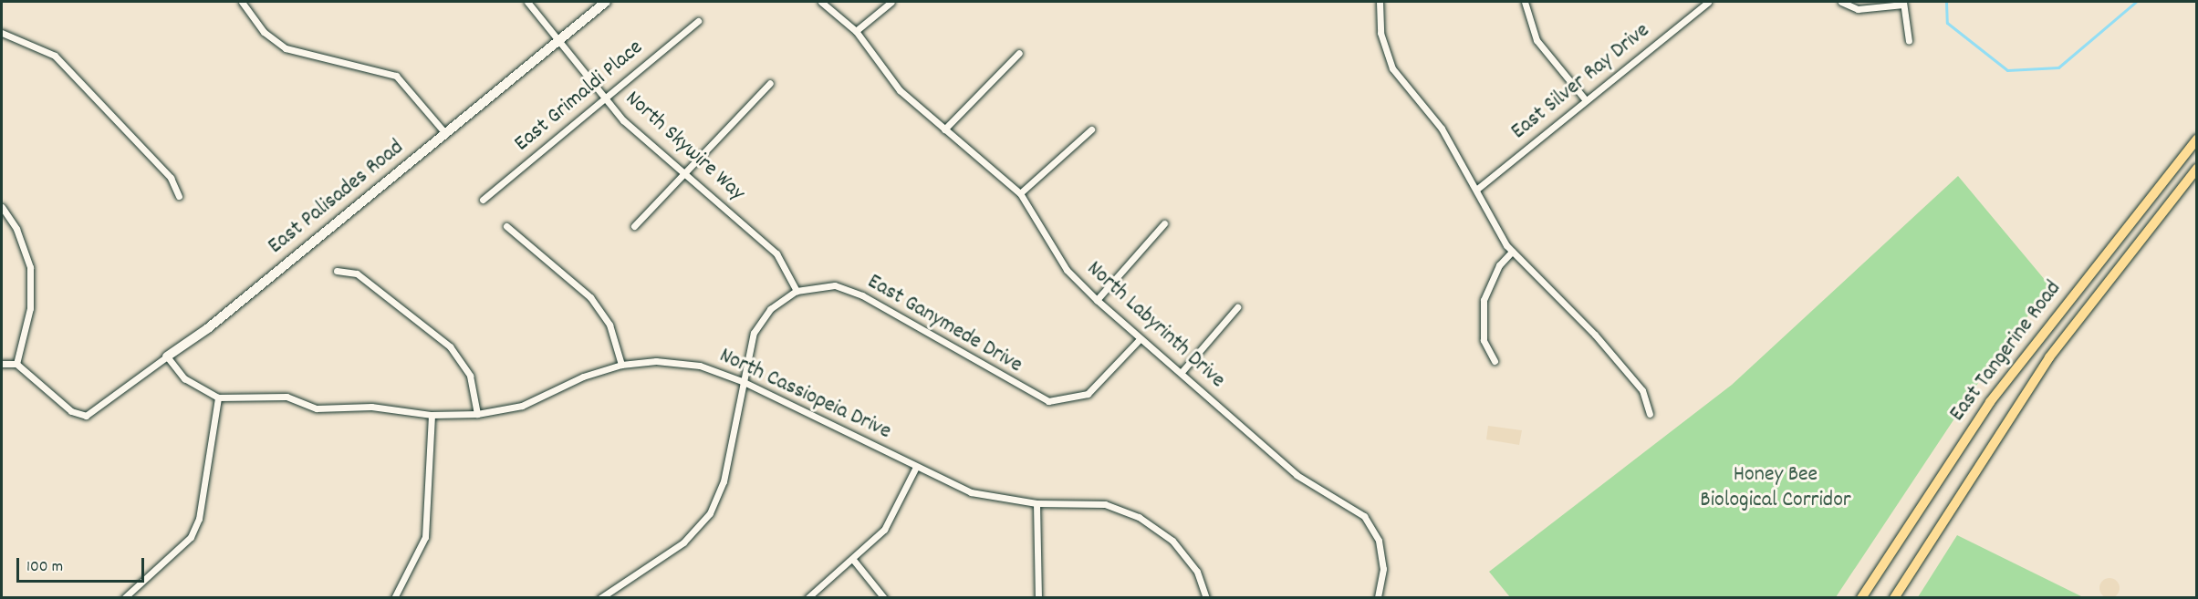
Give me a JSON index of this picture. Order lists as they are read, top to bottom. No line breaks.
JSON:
{"streets":{"main road":["East Tangerine Road"],"street":["East Silver Ray Drive","East Grimaldi Place","North Skywire Way","East Palisades Road","East Ganymede Drive","North Labyrinth Drive","North Cassiopeia Drive"]},"crossings":[["East Grimaldi Place","North Skywire Way"],["North Skywire Way","East Palisades Road"],["North Skywire Way","East Ganymede Drive"],["East Ganymede Drive","North Labyrinth Drive"],["East Ganymede Drive","North Cassiopeia Drive"]],"parks":["Honey Bee Biological Corridor"],"scale_bar":"100 m"}
